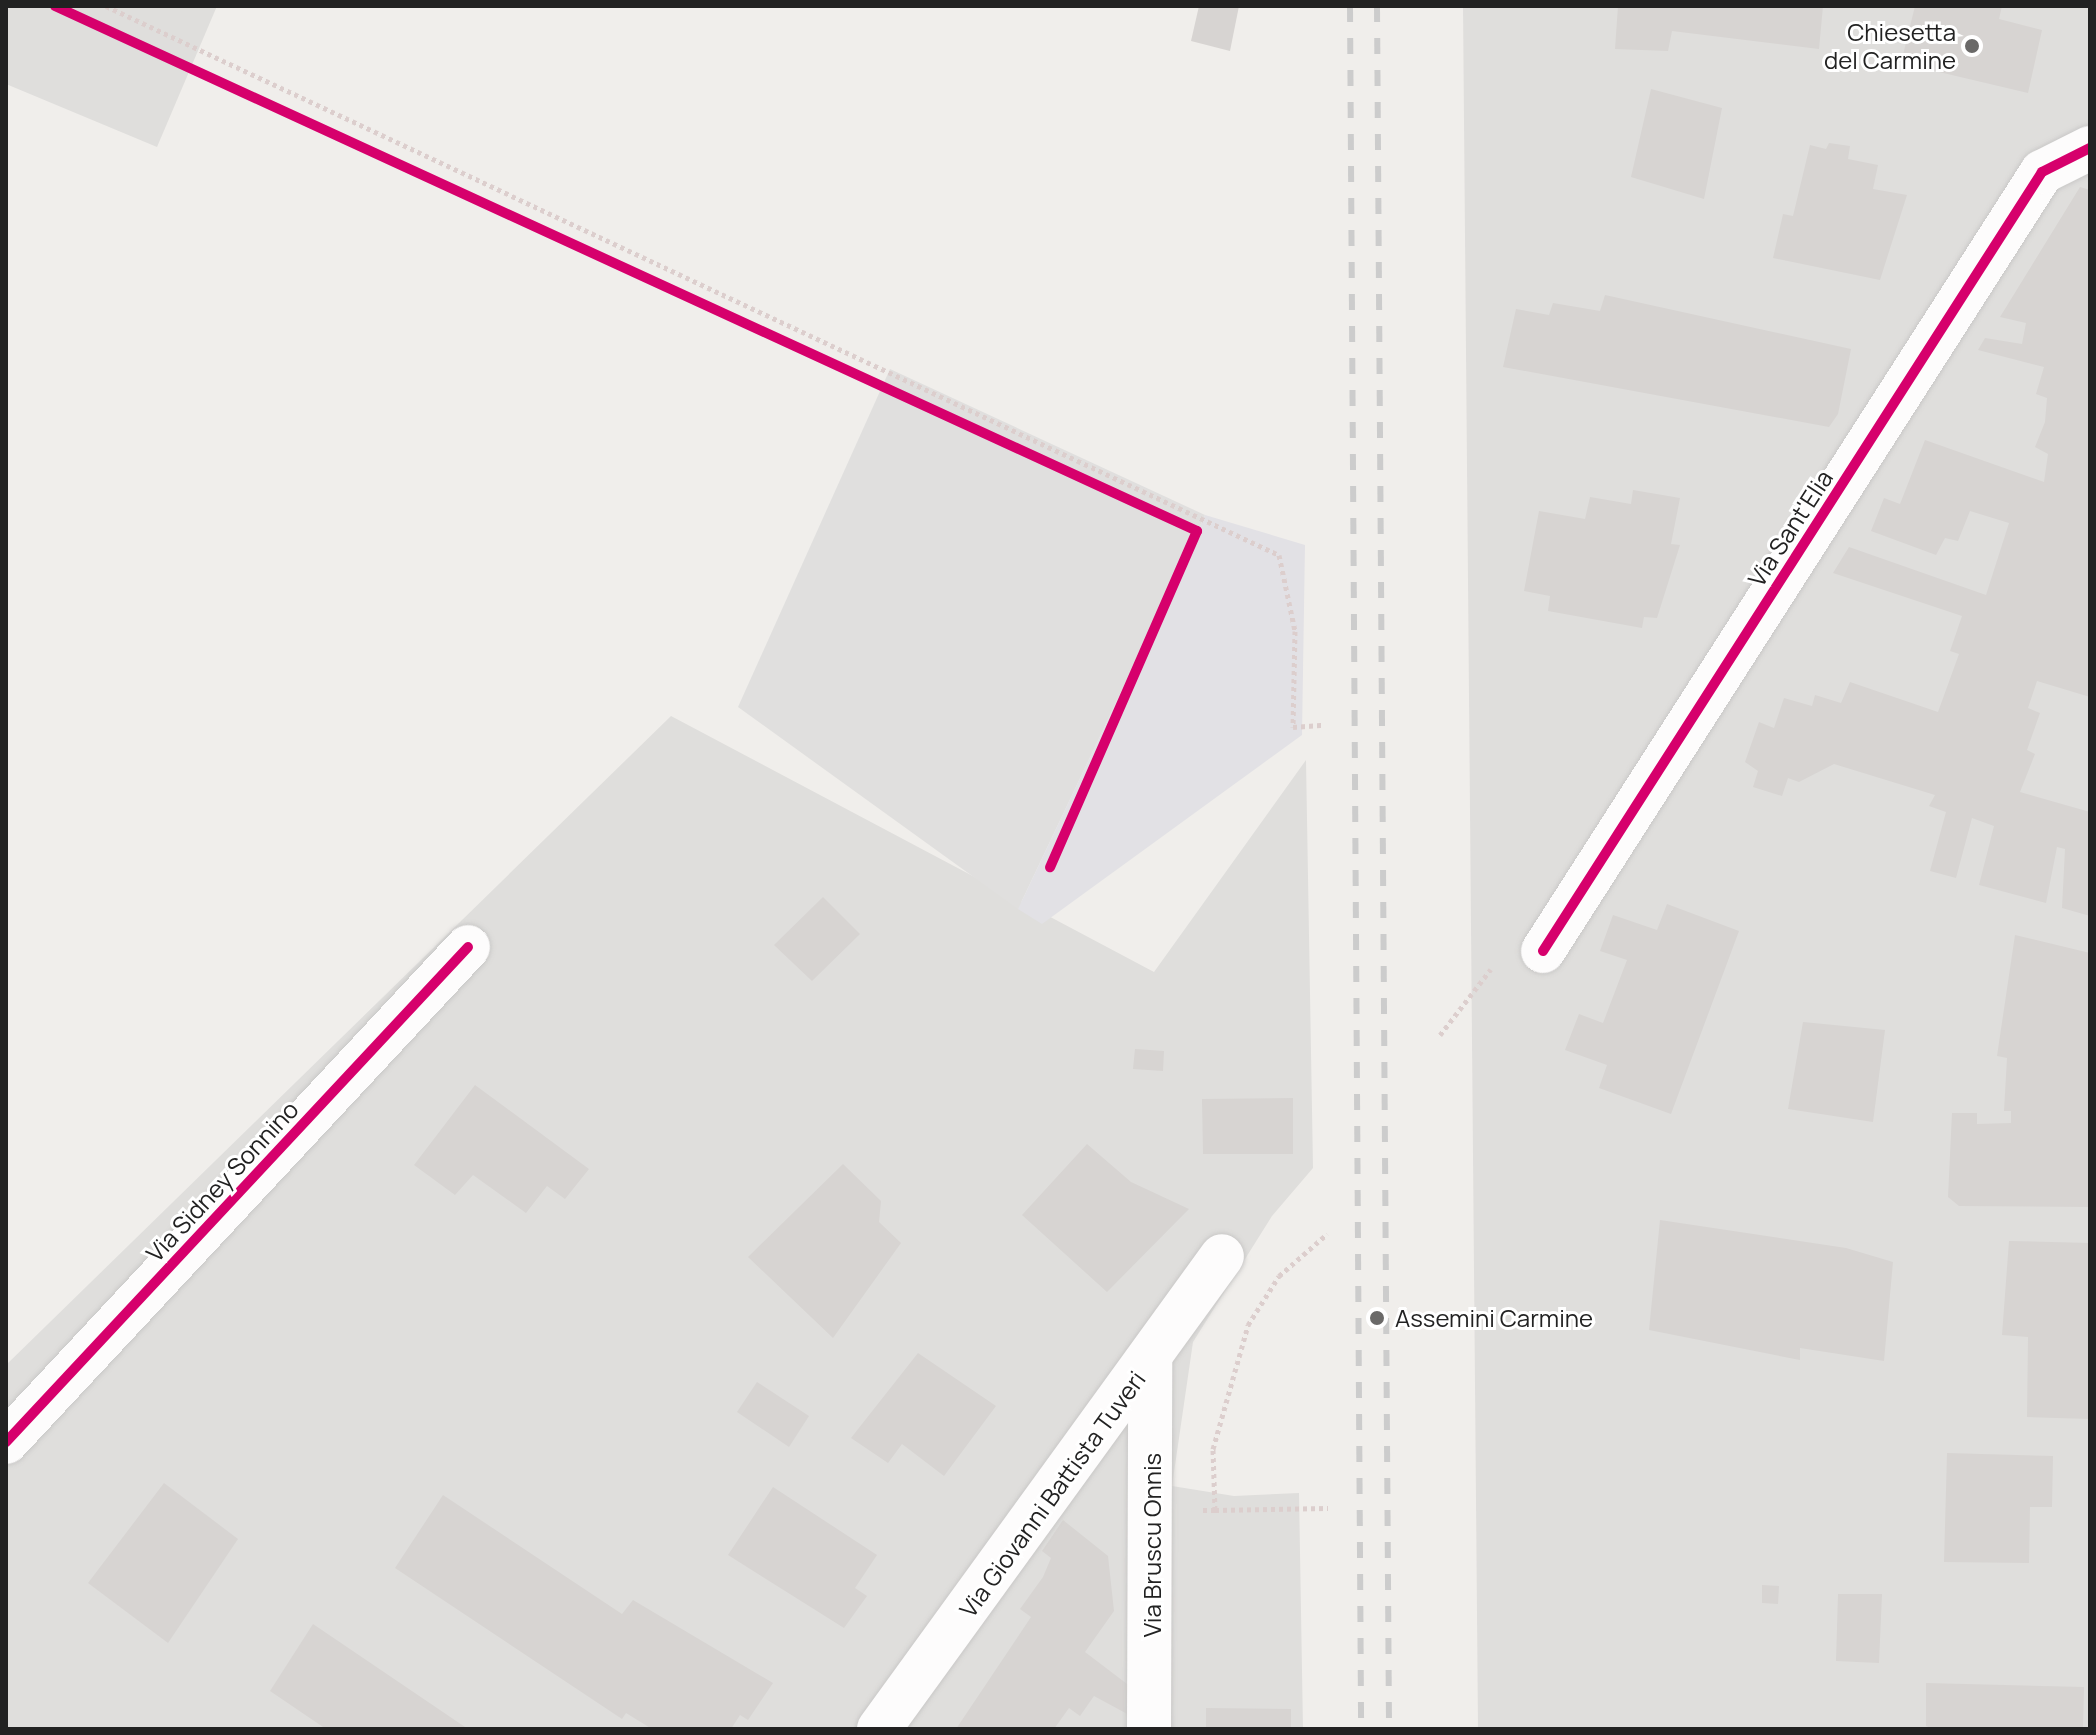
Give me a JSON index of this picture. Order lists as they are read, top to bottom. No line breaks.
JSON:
{"streets":{"street":["Via Sant'Elia","Via Sidney Sonnino","Via Giovanni Battista Tuveri","Via Bruscu Onnis"]},"crossings":[["Via Giovanni Battista Tuveri","Via Bruscu Onnis"]],"places":["Chiesetta del Carmine","Assemini Carmine"]}
